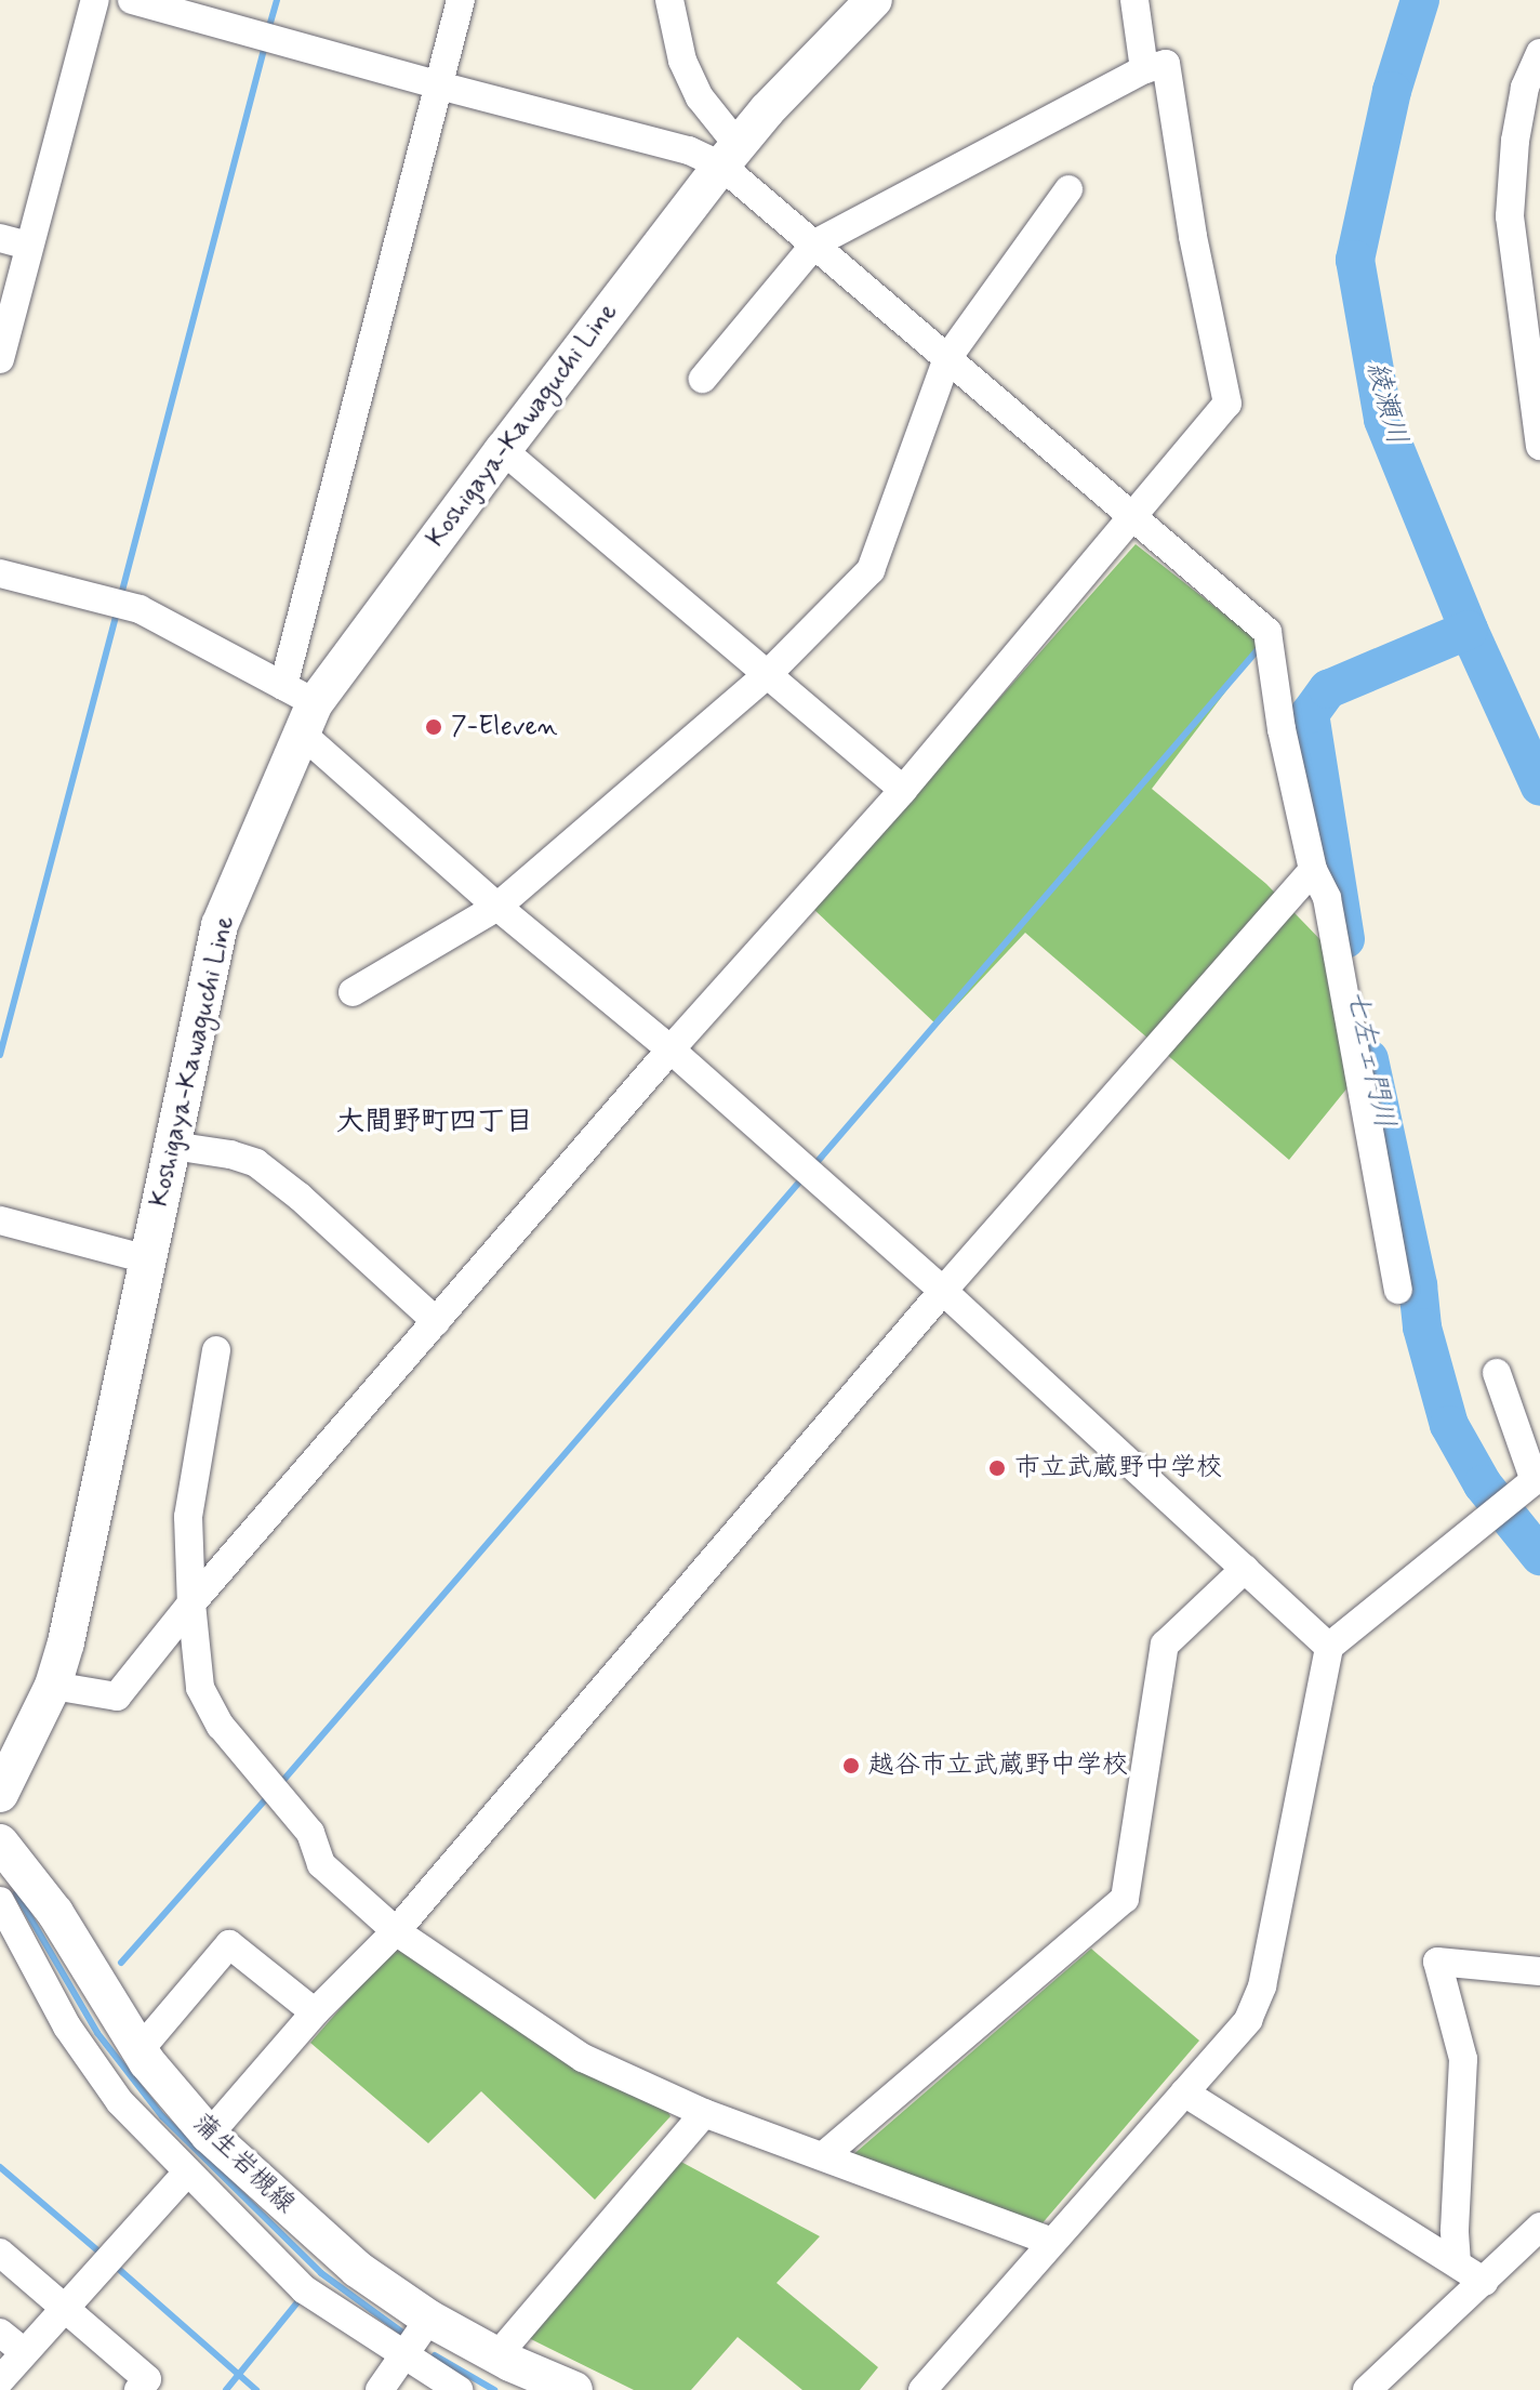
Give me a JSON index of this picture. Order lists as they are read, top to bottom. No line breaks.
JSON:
{"streets":{"main road":["Koshigaya-Kawaguchi Line","蒲生岩槻線"]},"districts":["大間野町四丁目"],"water":["綾瀬川","七左ェ門川"],"places":["7-Eleven","市立武蔵野中学校","越谷市立武蔵野中学校"]}
